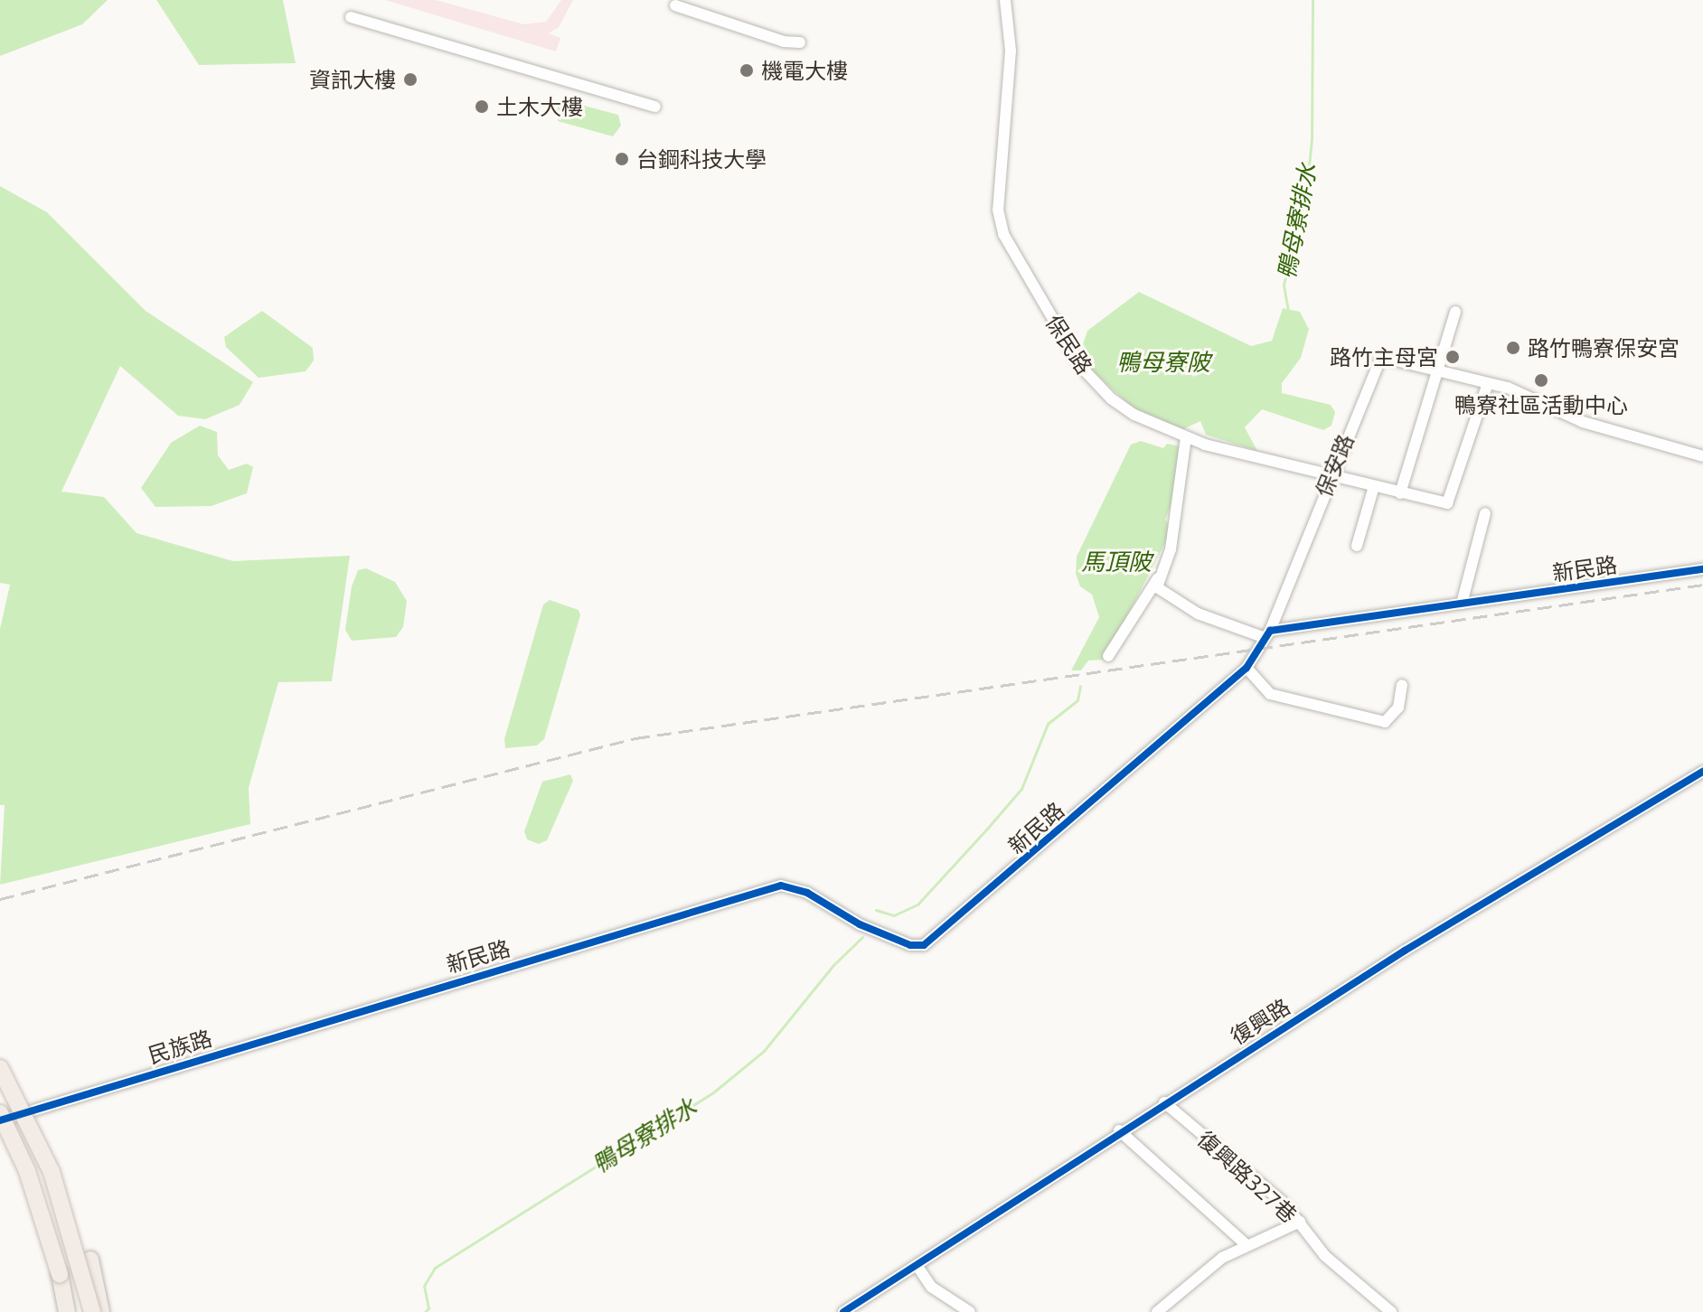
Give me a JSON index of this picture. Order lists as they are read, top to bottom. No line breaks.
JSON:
{"streets":{"street":["保民路","保安路","新民路","復興路","民族路","復興路327巷"]},"crossings":[["保民路","保安路"],["保安路","新民路"],["新民路","民族路"],["復興路","復興路327巷"]],"water":["鴨母寮排水","鴨母寮陂","馬頂陂"],"places":["機電大樓","資訊大樓","土木大樓","台鋼科技大學","路竹鴨寮保安宮","路竹主母宮","鴨寮社區活動中心"]}
